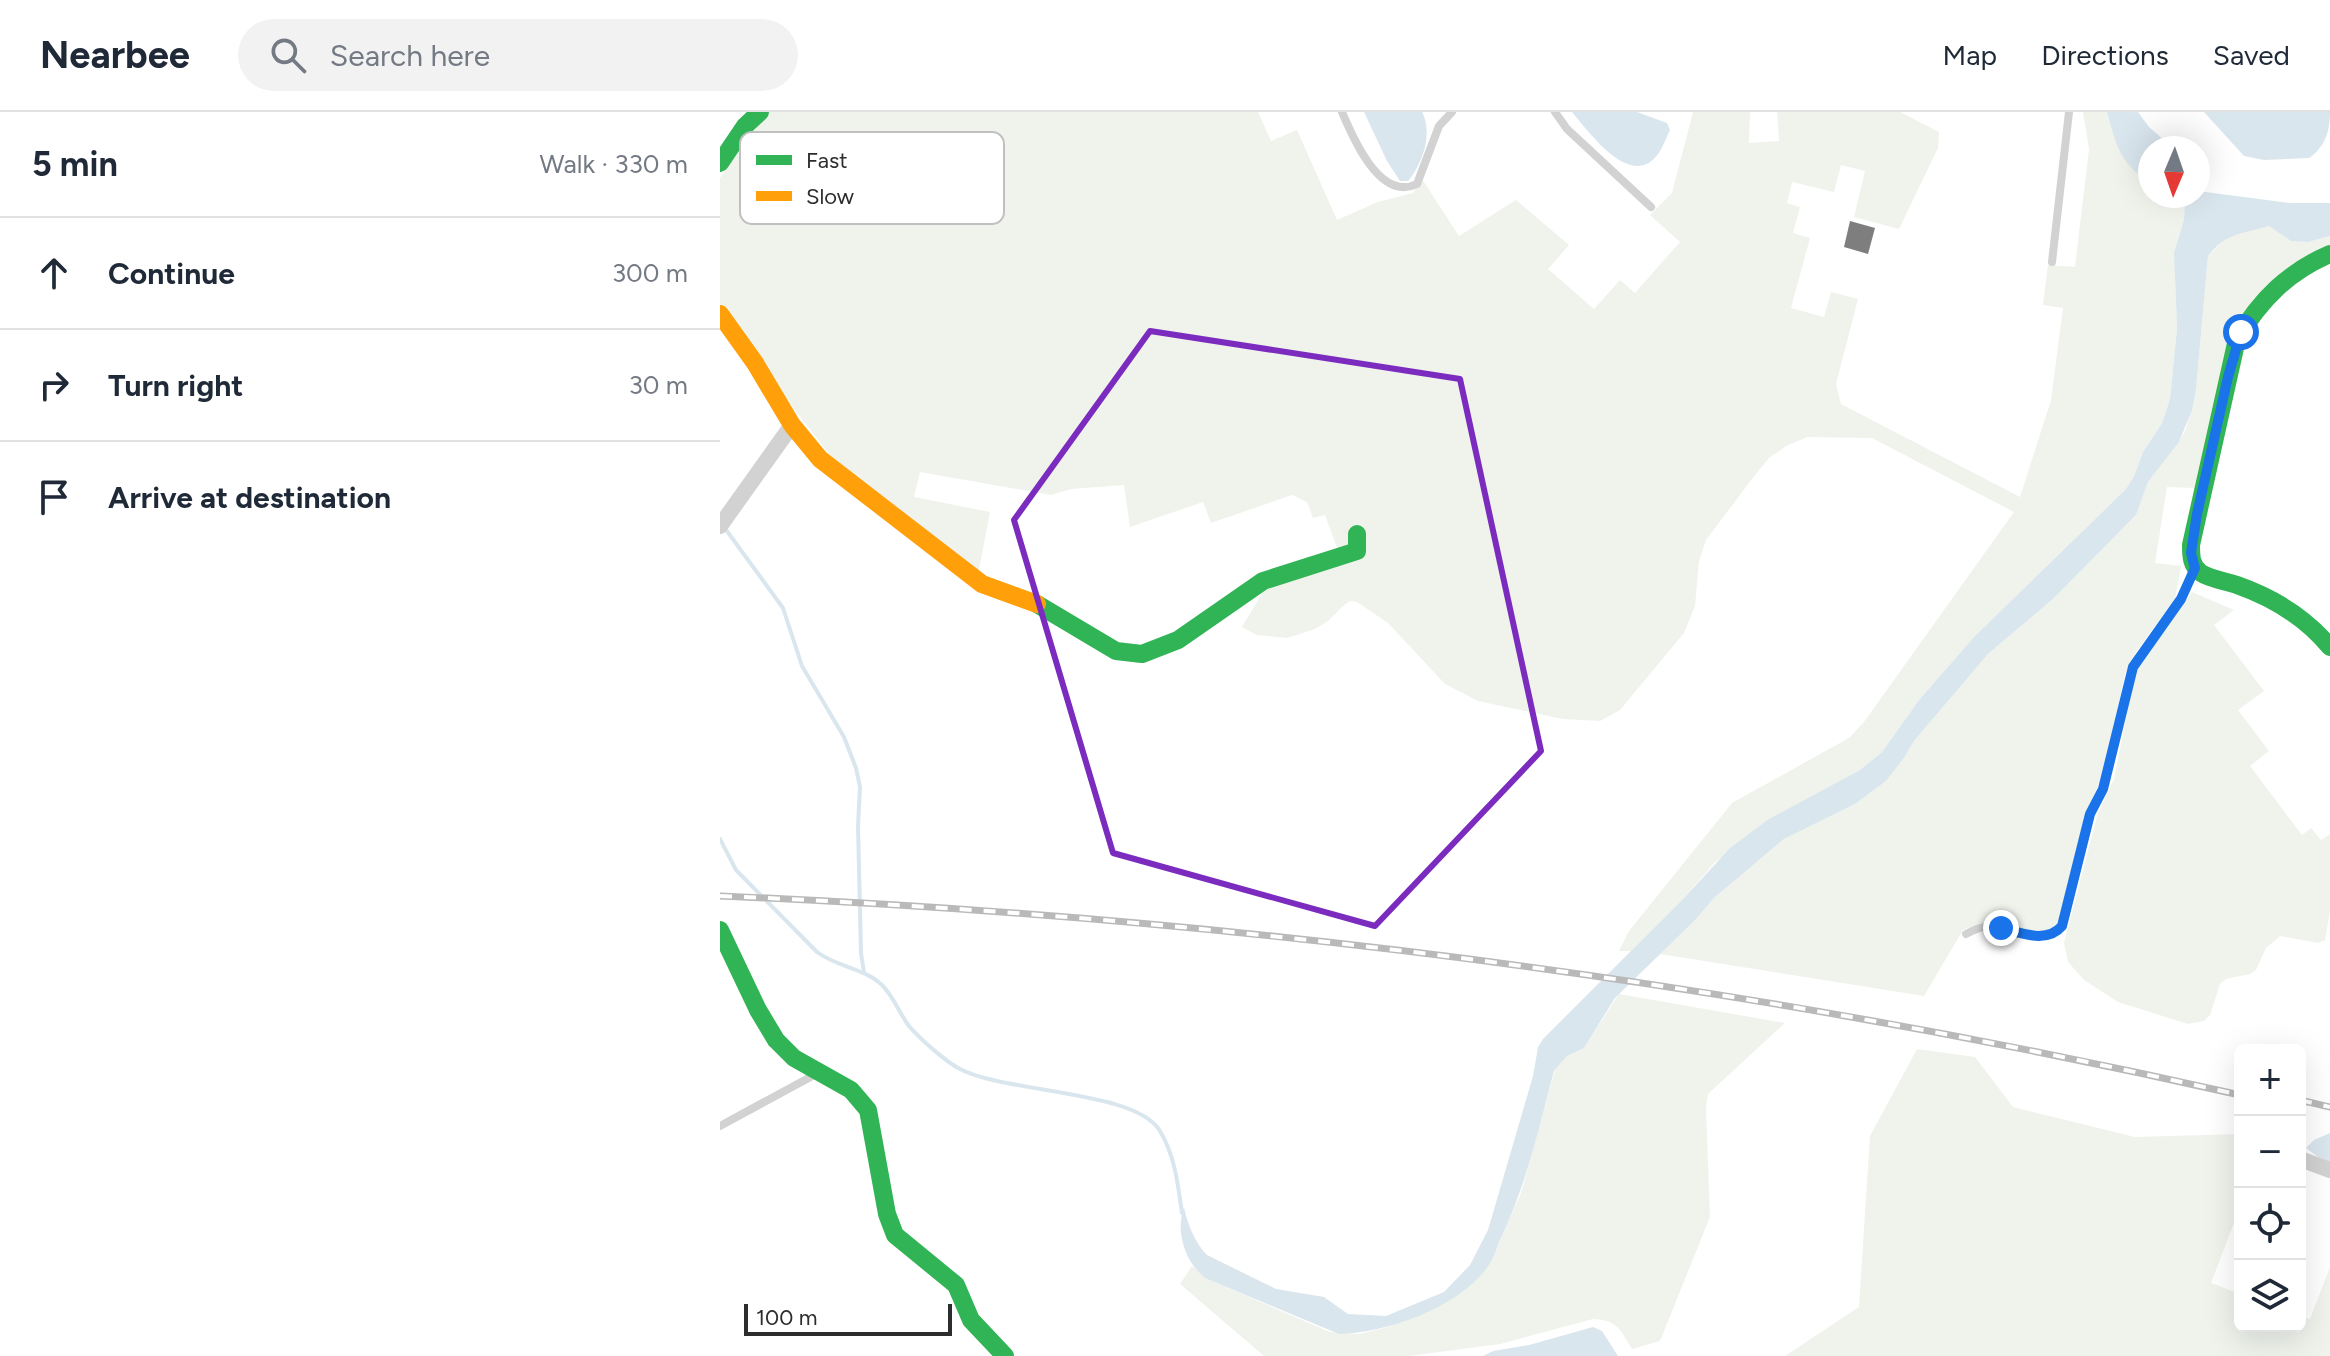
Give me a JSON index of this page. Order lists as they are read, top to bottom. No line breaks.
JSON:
{"legend":["Fast","Slow"],"scale_bar":"100 m","north":"bottom","page":{"header":"Nearbee","search":"Search here","nav":["Map","Directions","Saved"],"heading":["5 min","Walk · 330 m"],"list":[["Continue","300 m"],["Turn right","30 m"],"Arrive at destination"],"map_buttons":["+","−"],"scale":"100 m"}}
